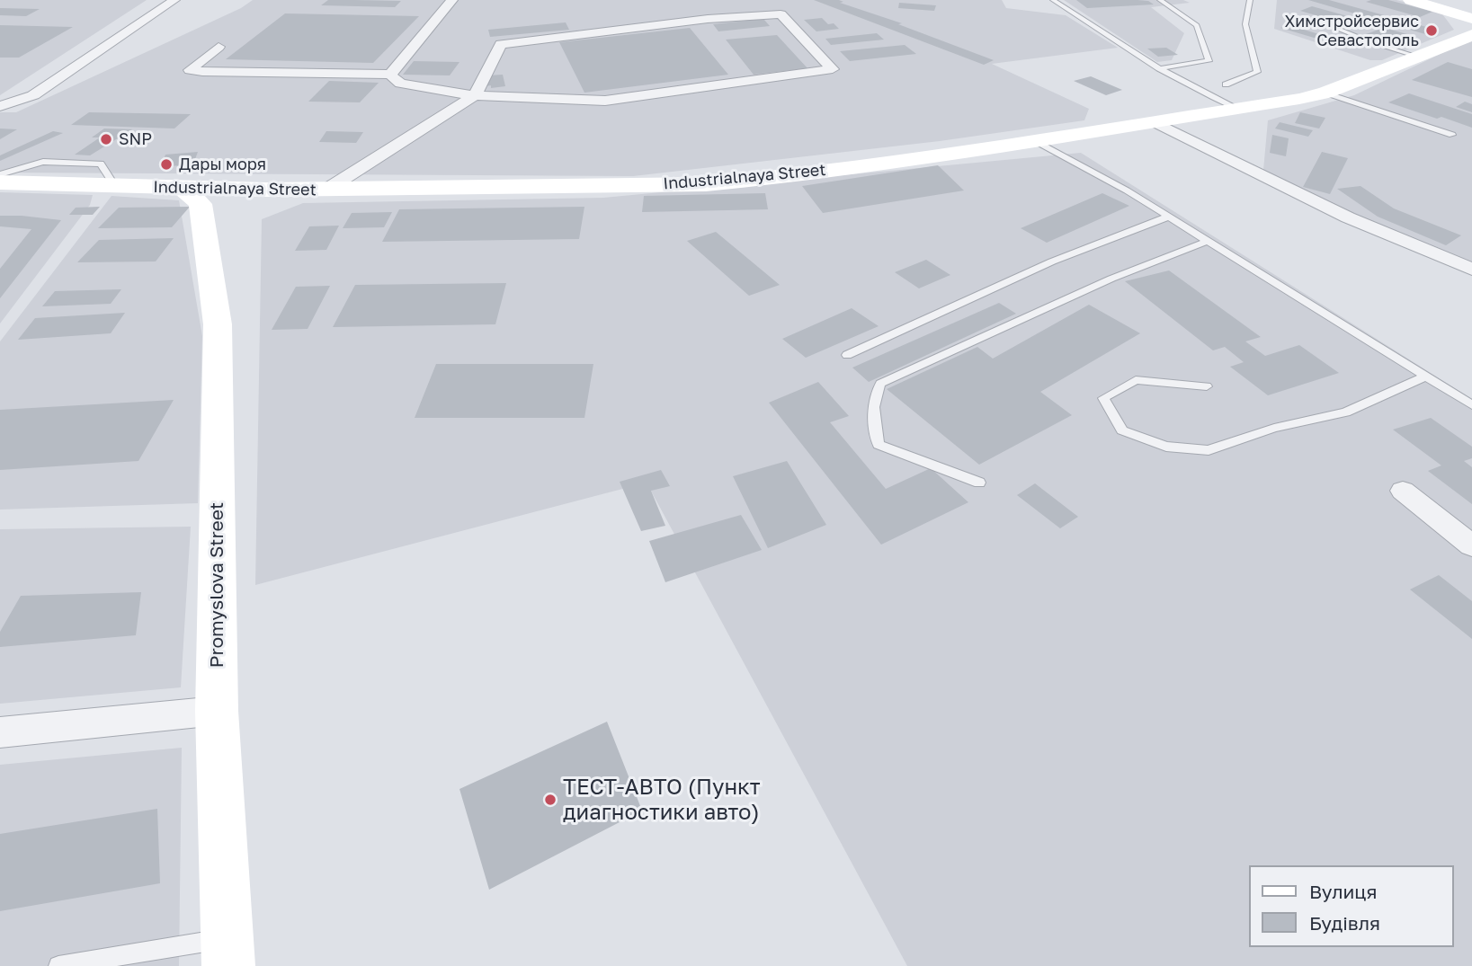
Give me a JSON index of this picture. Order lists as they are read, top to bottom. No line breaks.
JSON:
{"streets":{"main road":["Industrialnaya Street","Promyslova Street"]},"crossings":[["Industrialnaya Street","Promyslova Street"]],"places":["Химстройсервис Севастополь","SNP","Дары моря","ТЕСТ-АВТО (Пункт диагностики авто)"],"legend":["Вулиця","Будівля"]}
